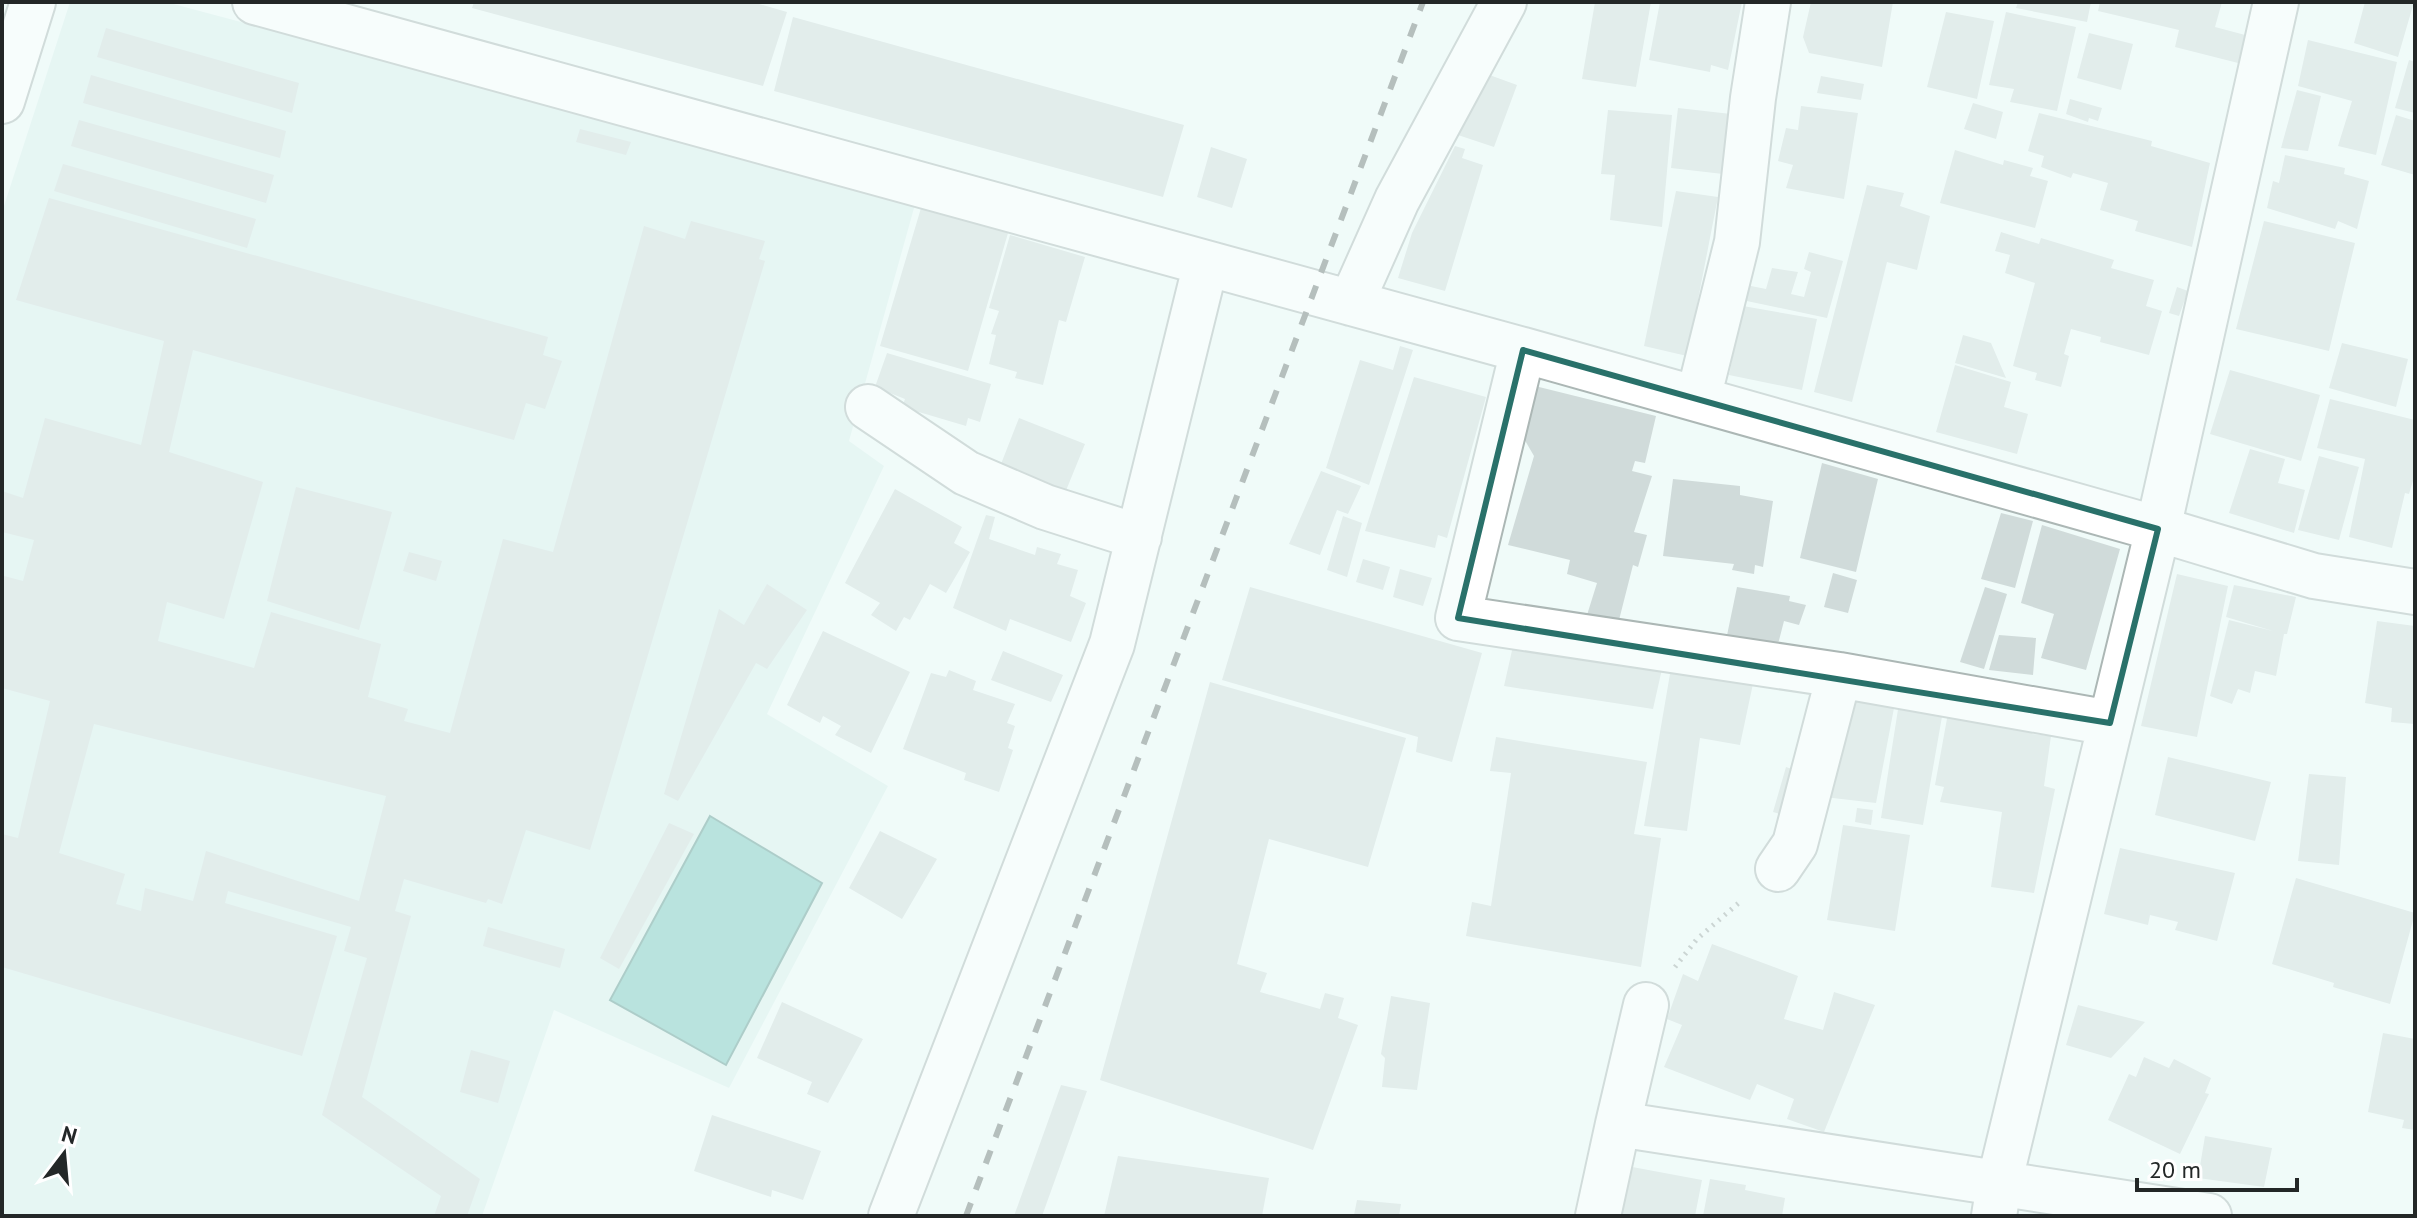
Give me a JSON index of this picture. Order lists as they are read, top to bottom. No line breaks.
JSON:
{"scale_bar":"20 m","north":"top"}
